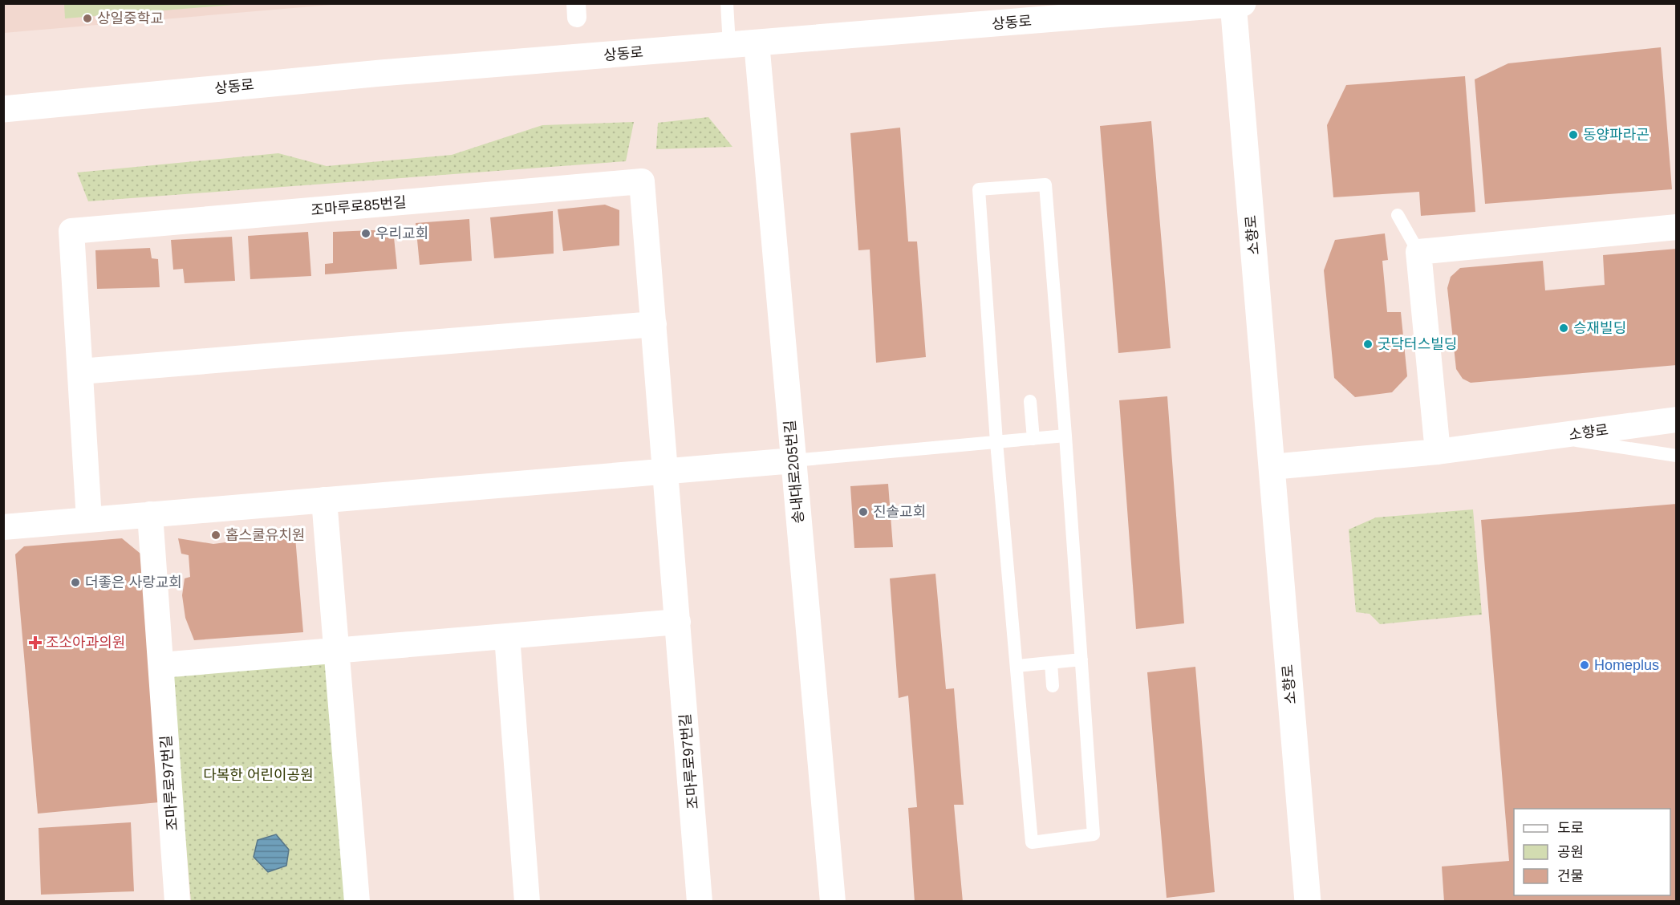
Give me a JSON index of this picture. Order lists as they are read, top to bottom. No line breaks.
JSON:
{"streets":{"street":["상동로","조마루로85번길","소향로","송내대로205번길","조마루로97번길"]},"crossings":[["상동로","소향로"],["상동로","송내대로205번길"],["조마루로85번길","조마루로97번길"]],"parks":["다복한 어린이공원"],"places":{"other":["상일중학교","동양파라곤","우리교회","승재빌딩","굿닥터스빌딩","진솔교회","홉스쿨유치원","더좋은 사랑교회","Homeplus"],"health":["조소아과의원"]},"legend":["도로","공원","건물"]}
